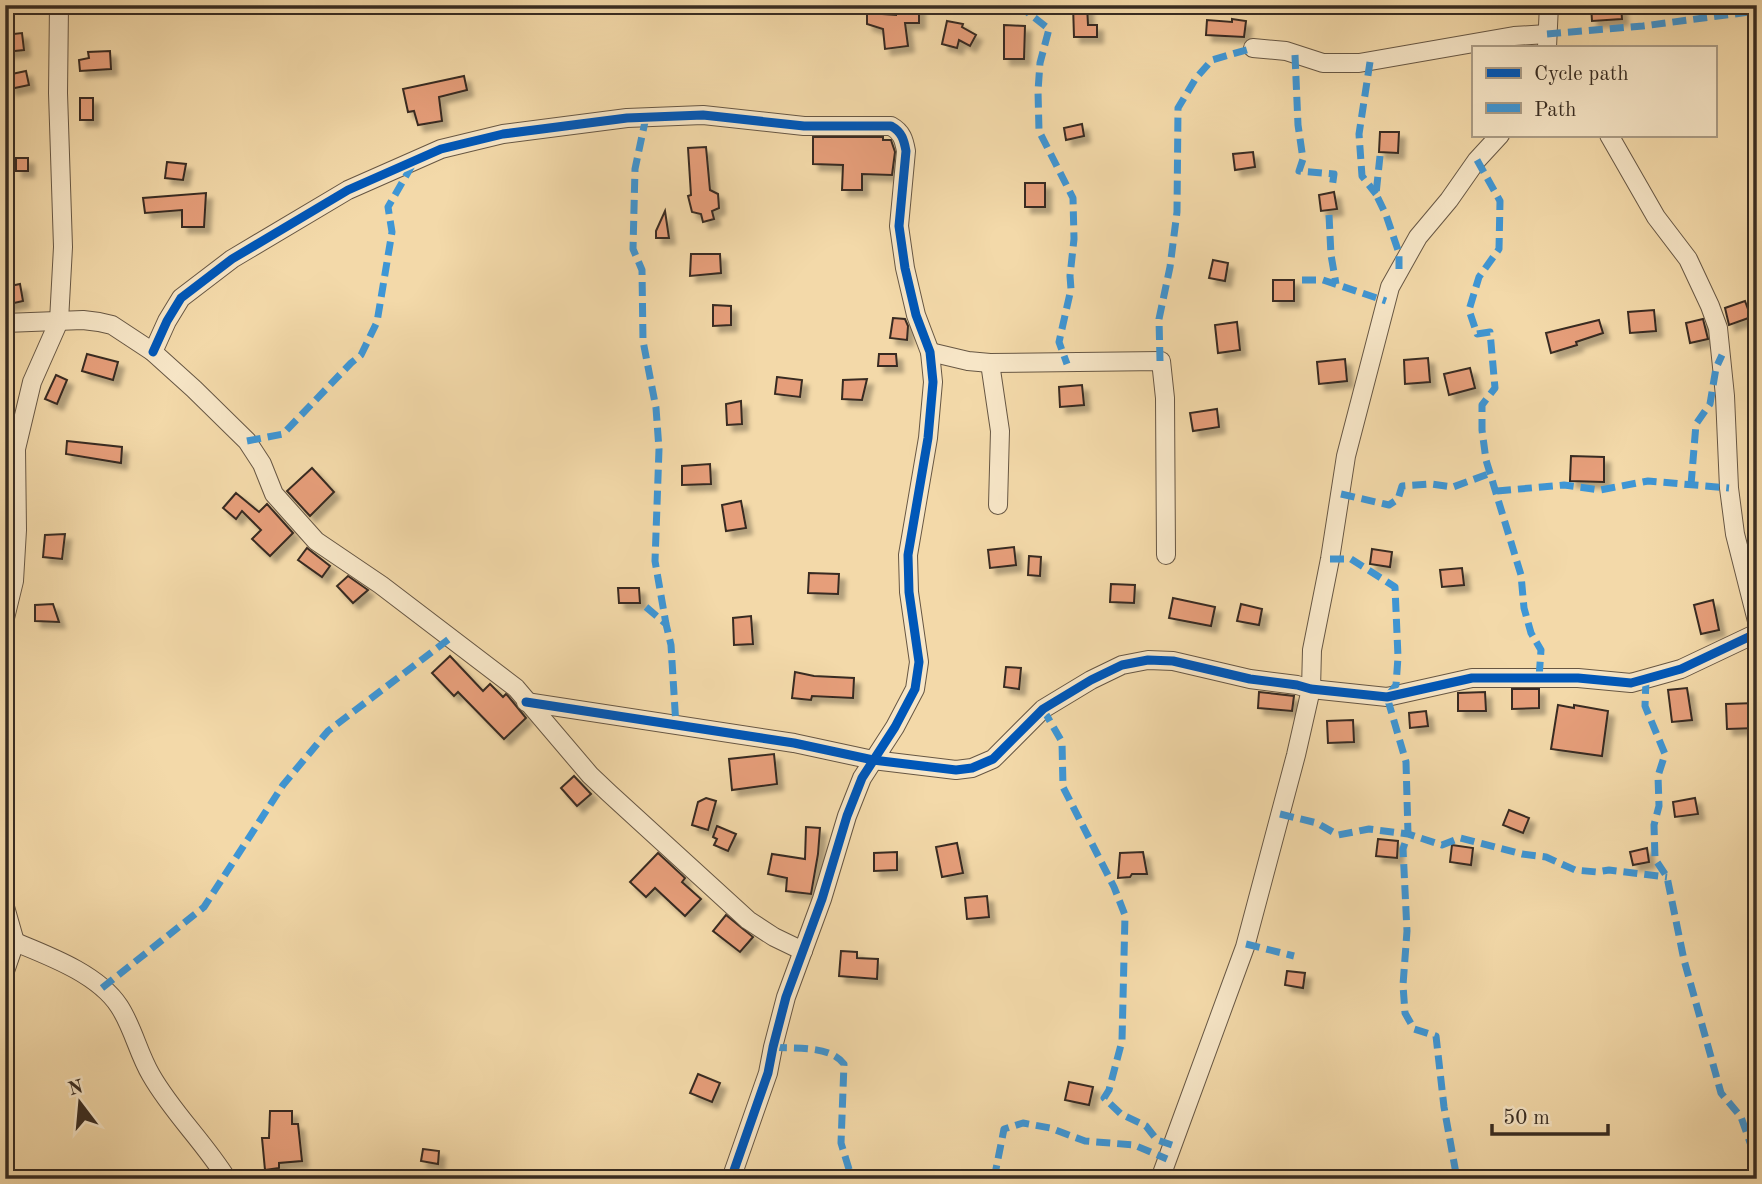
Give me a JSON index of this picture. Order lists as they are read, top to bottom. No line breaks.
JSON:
{"legend":["Cycle path","Path"],"scale_bar":"50 m","north":"top"}
